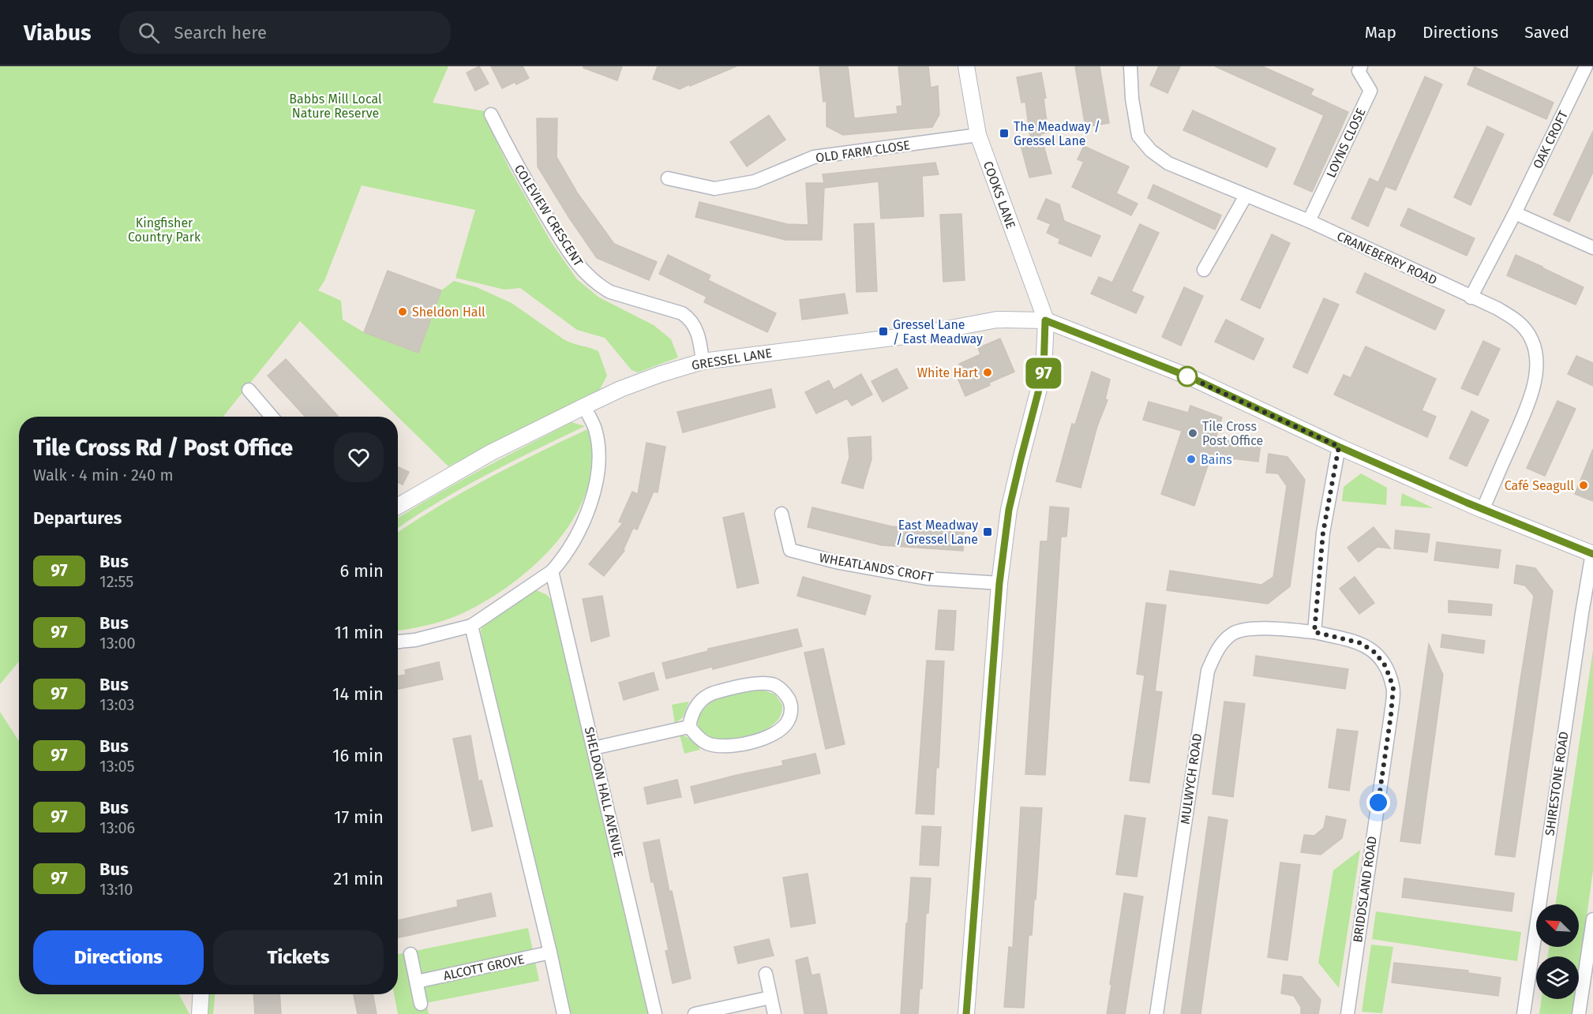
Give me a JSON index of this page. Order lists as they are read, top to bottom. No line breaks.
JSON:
{"streets":{"street":["OAK CROFT","LOYNS CLOSE","OLD FARM CLOSE","COOKS LANE","COLEVIEW CRESCENT","CRANEBERRY ROAD","GRESSEL LANE","WHEATLANDS CROFT","MULWYCH ROAD","SHIRESTONE ROAD","SHELDON HALL AVENUE","BRIDDSLAND ROAD","ALCOTT GROVE"]},"crossings":[["OAK CROFT","CRANEBERRY ROAD"],["LOYNS CLOSE","CRANEBERRY ROAD"],["OLD FARM CLOSE","COOKS LANE"],["COOKS LANE","GRESSEL LANE"],["COLEVIEW CRESCENT","GRESSEL LANE"],["MULWYCH ROAD","BRIDDSLAND ROAD"]],"parks":["Babbs Mill Local Nature Reserve","Kingfisher Country Park"],"places":{"transit":["The Meadway / Gressel Lane","Gressel Lane / East Meadway","East Meadway / Gressel Lane"],"other":["Sheldon Hall","White Hart","Tile Cross Post Office","Bains","Café Seagull"]},"lines":["bus line 97"],"north":"top left","page":{"header":"Viabus","search":"Search here","nav":["Map","Directions","Saved"],"on_map":"97","heading":[["Tile Cross Rd / Post Office","Walk · 4 min · 240 m"],"Departures"],"list":[{"mark":"97","name":"Bus","note":"12:55","value":"6 min"},{"mark":"97","name":"Bus","note":"13:00","value":"11 min"},{"mark":"97","name":"Bus","note":"13:03","value":"14 min"},{"mark":"97","name":"Bus","note":"13:05","value":"16 min"},{"mark":"97","name":"Bus","note":"13:06","value":"17 min"},{"mark":"97","name":"Bus","note":"13:10","value":"21 min"}],"buttons":["Directions","Tickets"]}}
